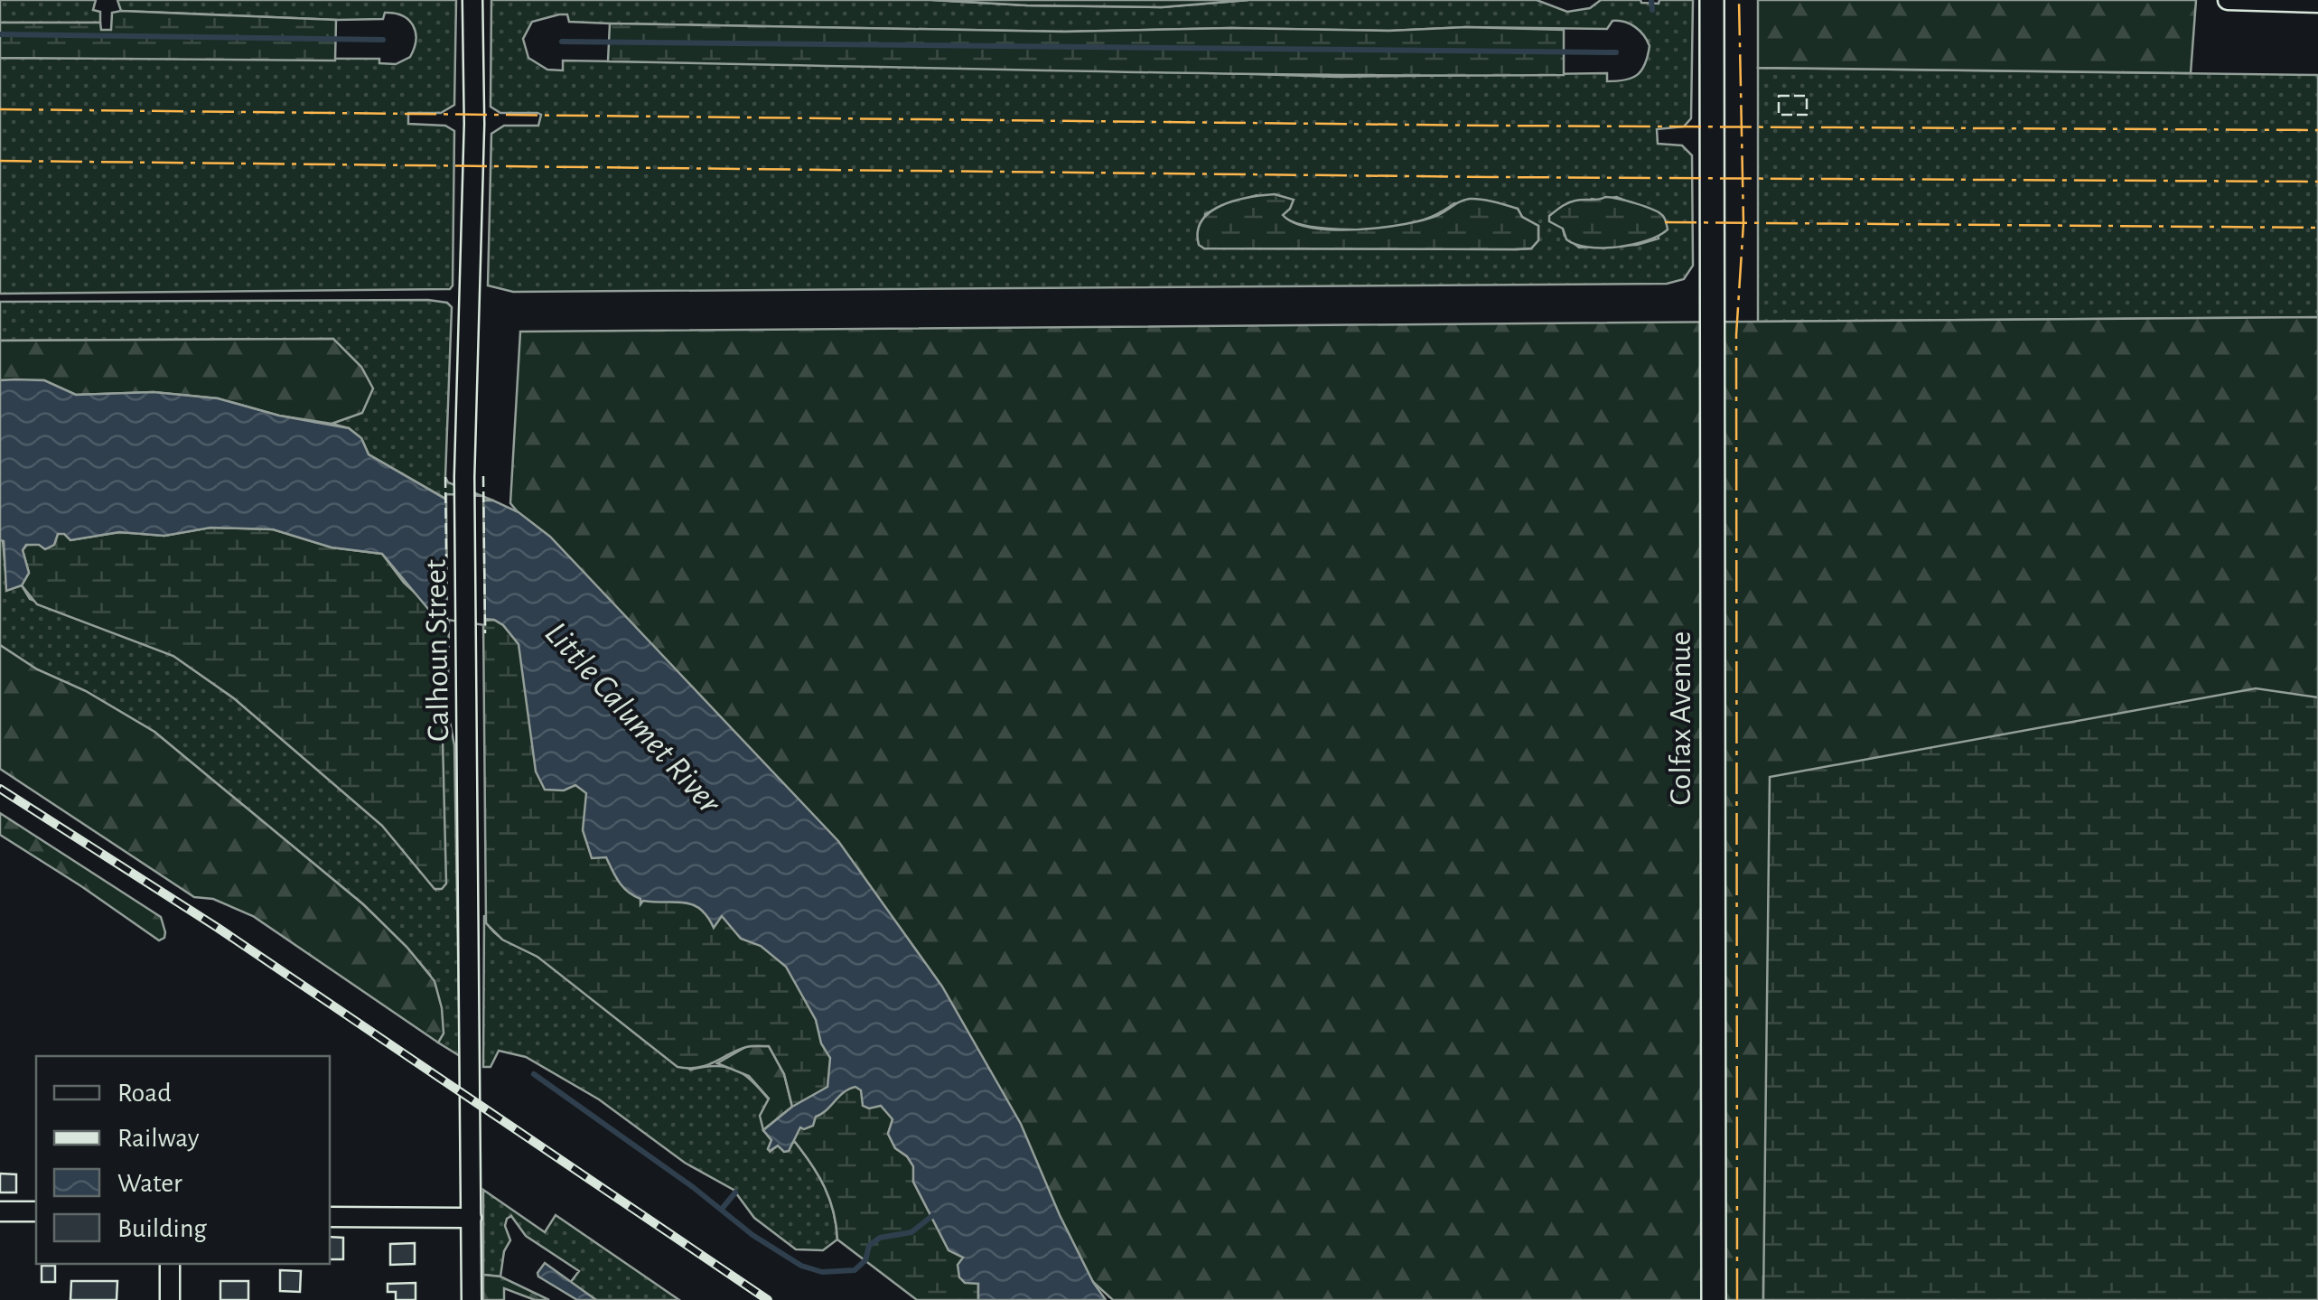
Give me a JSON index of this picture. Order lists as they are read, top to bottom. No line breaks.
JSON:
{"streets":{"street":["Calhoun Street","Colfax Avenue"]},"water":["Little Calumet River"],"legend":["Road","Railway","Water","Building"]}
